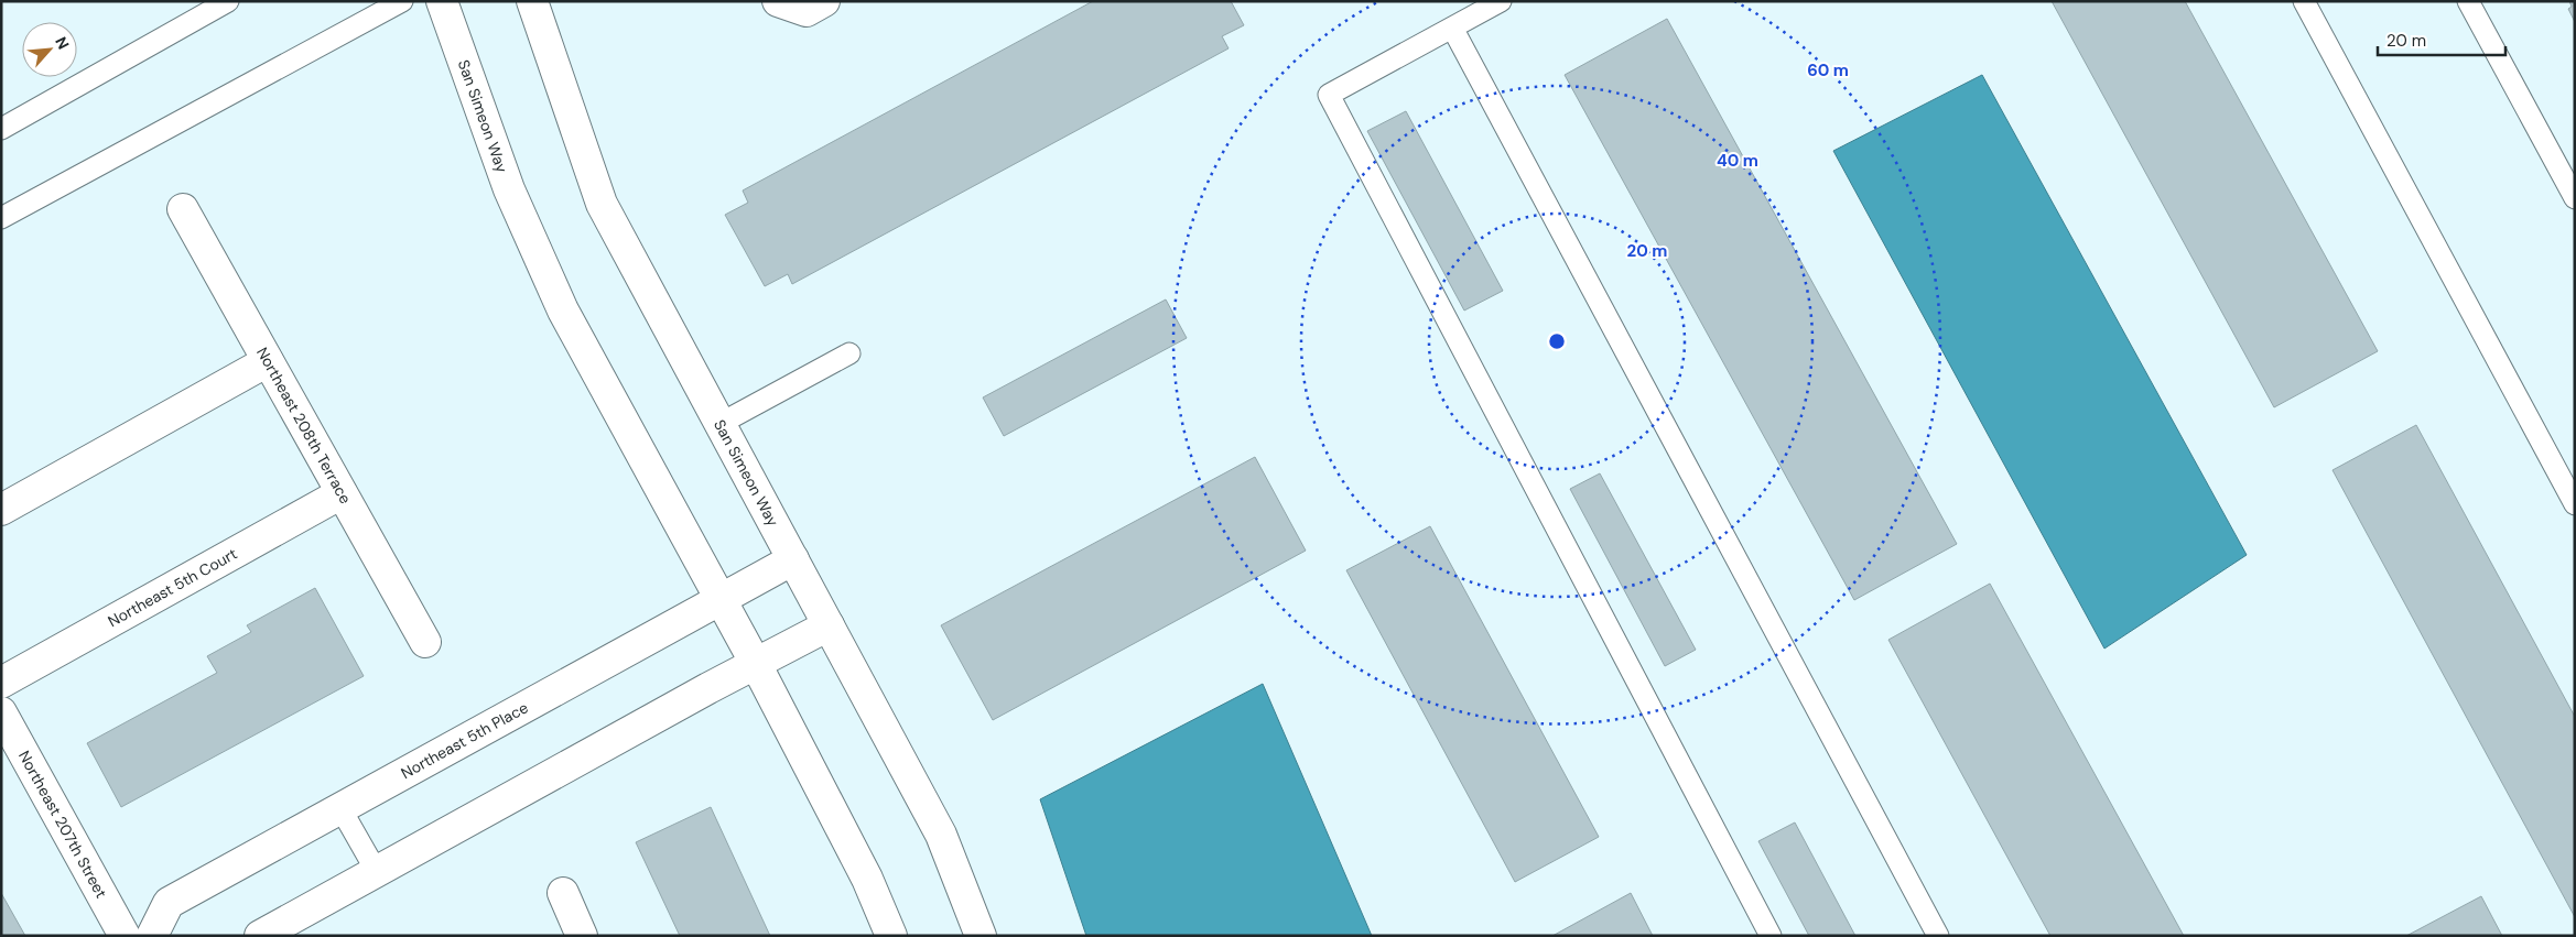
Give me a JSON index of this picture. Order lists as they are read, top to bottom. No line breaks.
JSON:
{"streets":{"street":["San Simeon Way","Northeast 208th Terrace","Northeast 5th Court","Northeast 5th Place","Northeast 207th Street"]},"crossings":[["San Simeon Way","Northeast 5th Place"],["Northeast 208th Terrace","Northeast 5th Court"]],"scale_bar":"20 m","north":"top right","rings":["60 m","40 m","20 m"]}
